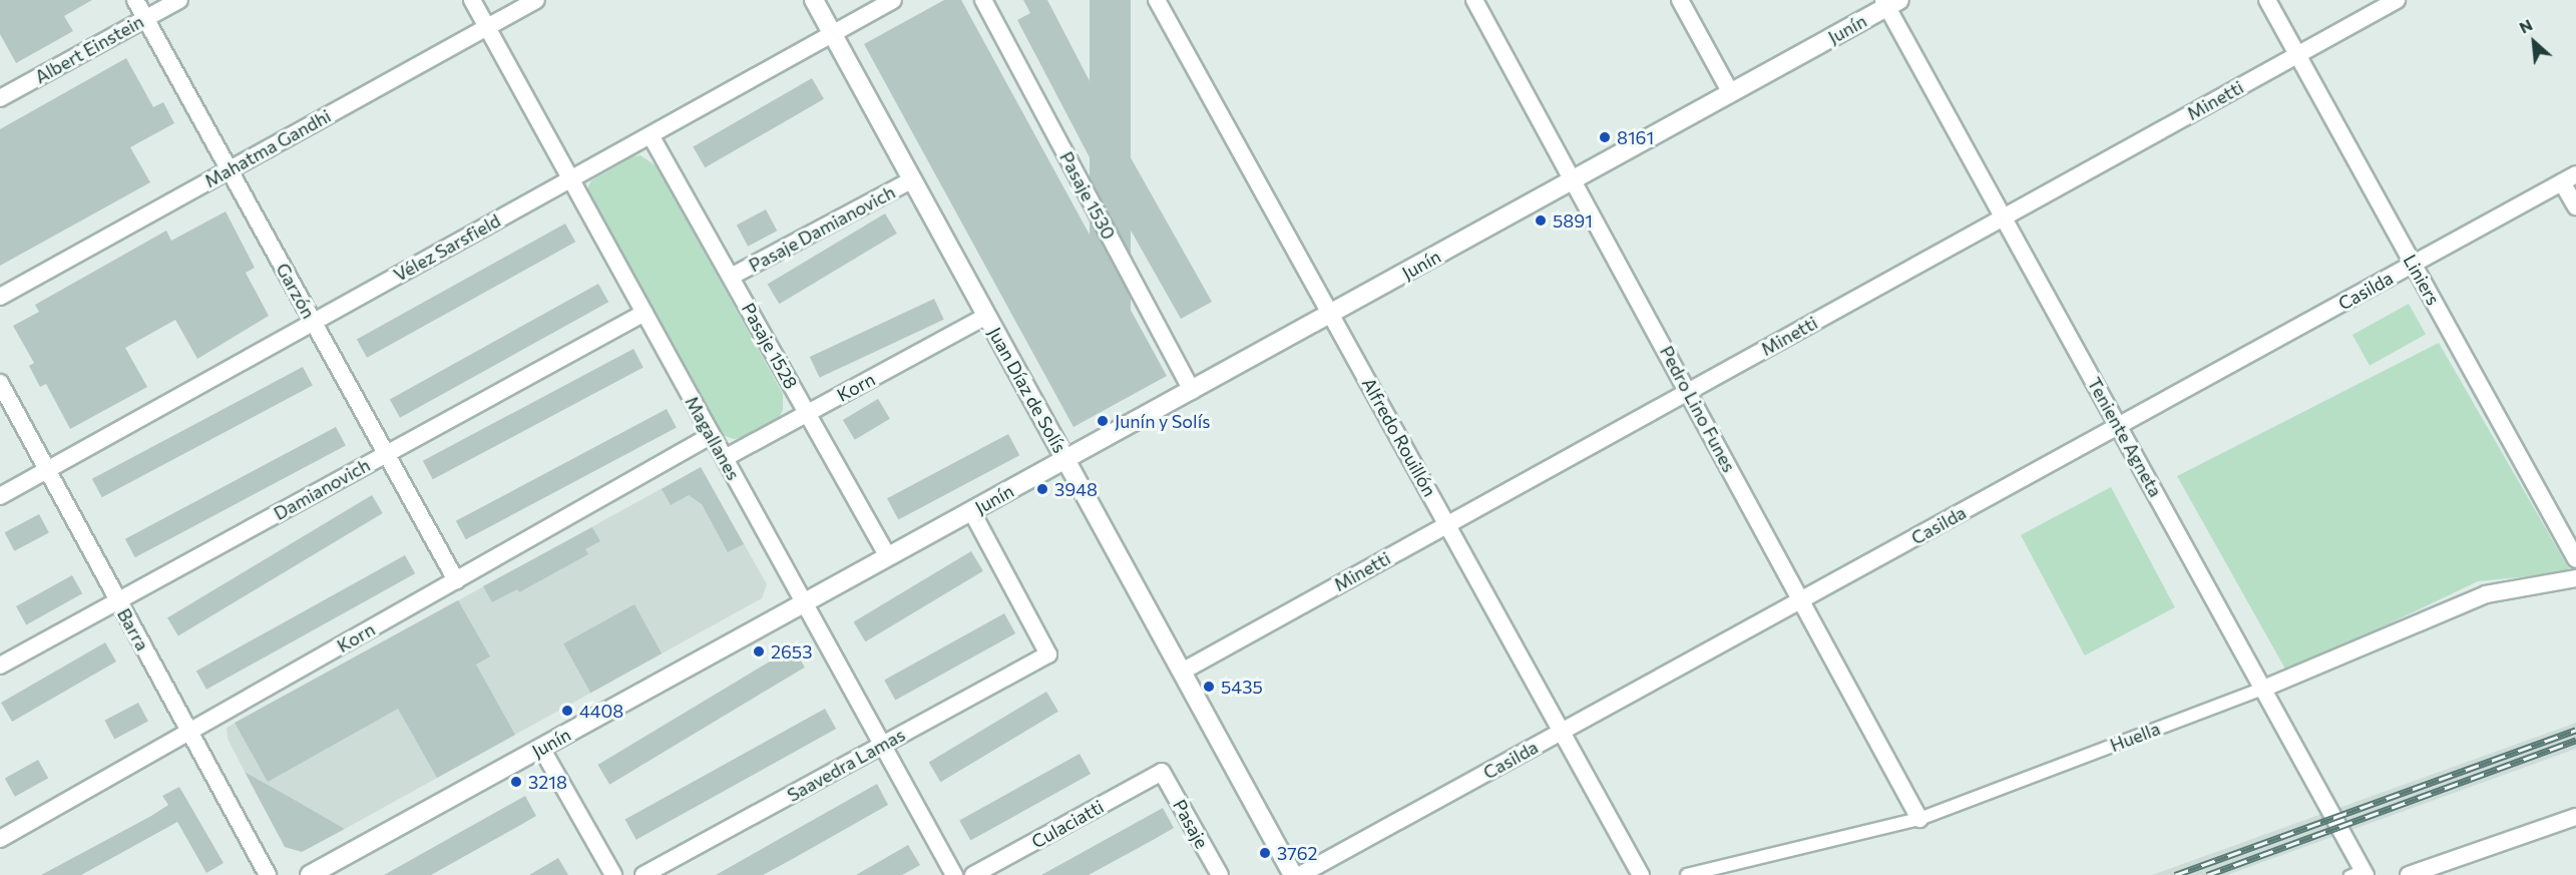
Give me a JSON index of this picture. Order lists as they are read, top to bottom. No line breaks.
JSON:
{"streets":{"main road":["Junín","Juan Díaz de Solís"],"street":["Albert Einstein","Minetti","Mahatma Gandhi","Pasaje 1530","Pasaje Damianovich","Vélez Sarsfield","Liniers","Garzón","Casilda","Pasaje 1528","Korn","Pedro Lino Funes","Alfredo Rouillón","Teniente Agneta","Magallanes","Damianovich","Barra","Huella","Saavedra Lamas","Culaciatti","Pasaje"]},"crossings":[["Junín","Pasaje 1530"],["Junín","Pasaje 1528"],["Junín","Juan Díaz de Solís"],["Junín","Pedro Lino Funes"],["Junín","Alfredo Rouillón"],["Junín","Teniente Agneta"],["Junín","Magallanes"],["Junín","Saavedra Lamas"],["Albert Einstein","Garzón"],["Minetti","Liniers"],["Minetti","Juan Díaz de Solís"],["Minetti","Pedro Lino Funes"],["Minetti","Alfredo Rouillón"],["Minetti","Teniente Agneta"],["Mahatma Gandhi","Garzón"],["Mahatma Gandhi","Magallanes"],["Pasaje Damianovich","Pasaje 1528"],["Pasaje Damianovich","Juan Díaz de Solís"],["Vélez Sarsfield","Garzón"],["Vélez Sarsfield","Pasaje 1528"],["Vélez Sarsfield","Juan Díaz de Solís"],["Vélez Sarsfield","Magallanes"],["Vélez Sarsfield","Barra"],["Liniers","Casilda"],["Garzón","Korn"],["Garzón","Damianovich"],["Casilda","Pedro Lino Funes"],["Casilda","Alfredo Rouillón"],["Casilda","Teniente Agneta"],["Pasaje 1528","Korn"],["Korn","Juan Díaz de Solís"],["Korn","Magallanes"],["Korn","Barra"],["Pedro Lino Funes","Huella"],["Teniente Agneta","Huella"],["Magallanes","Damianovich"],["Magallanes","Saavedra Lamas"],["Damianovich","Barra"],["Culaciatti","Pasaje"]],"places":["8161","5891","Junín y Solís","3948","2653","5435","4408","3218","3762"],"north":"top left"}
